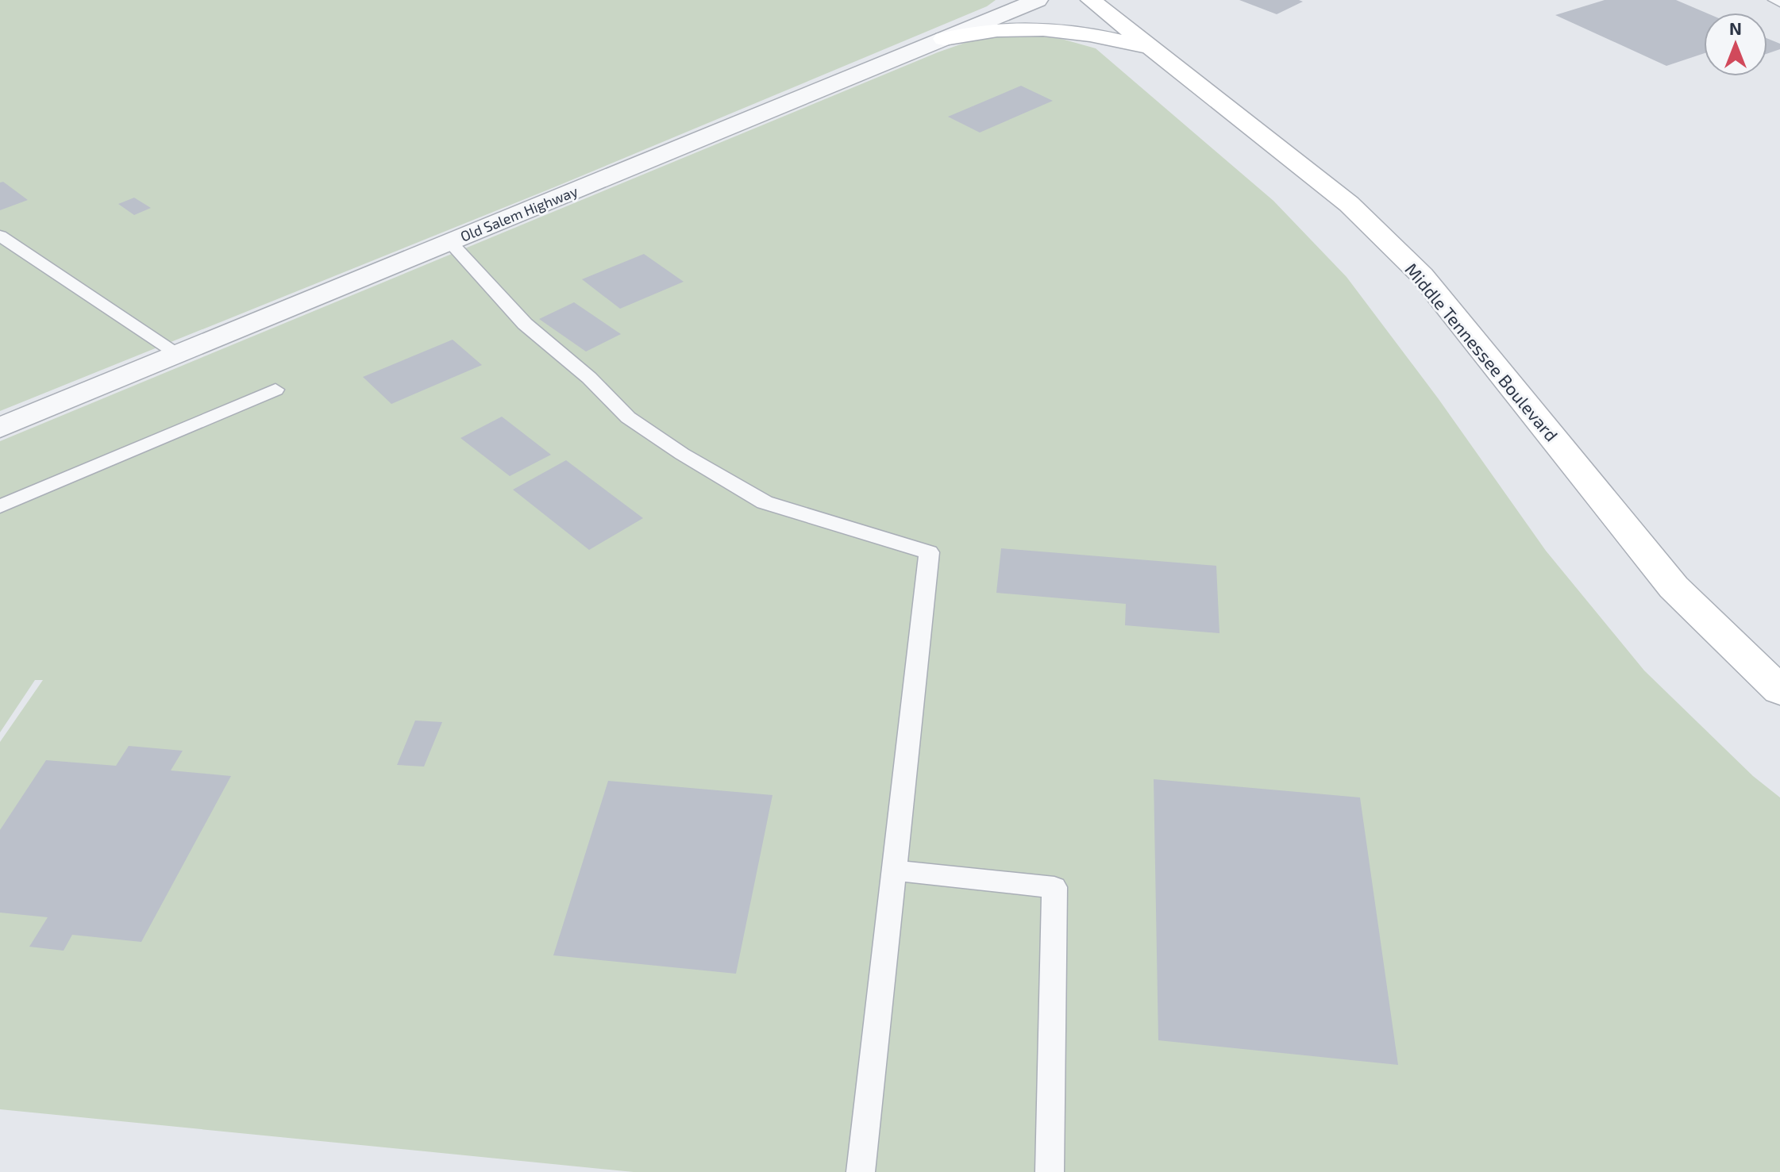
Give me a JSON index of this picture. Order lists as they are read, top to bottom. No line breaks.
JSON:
{"streets":{"main road":["Middle Tennessee Boulevard"],"street":["Old Salem Highway"]},"north":"top"}
